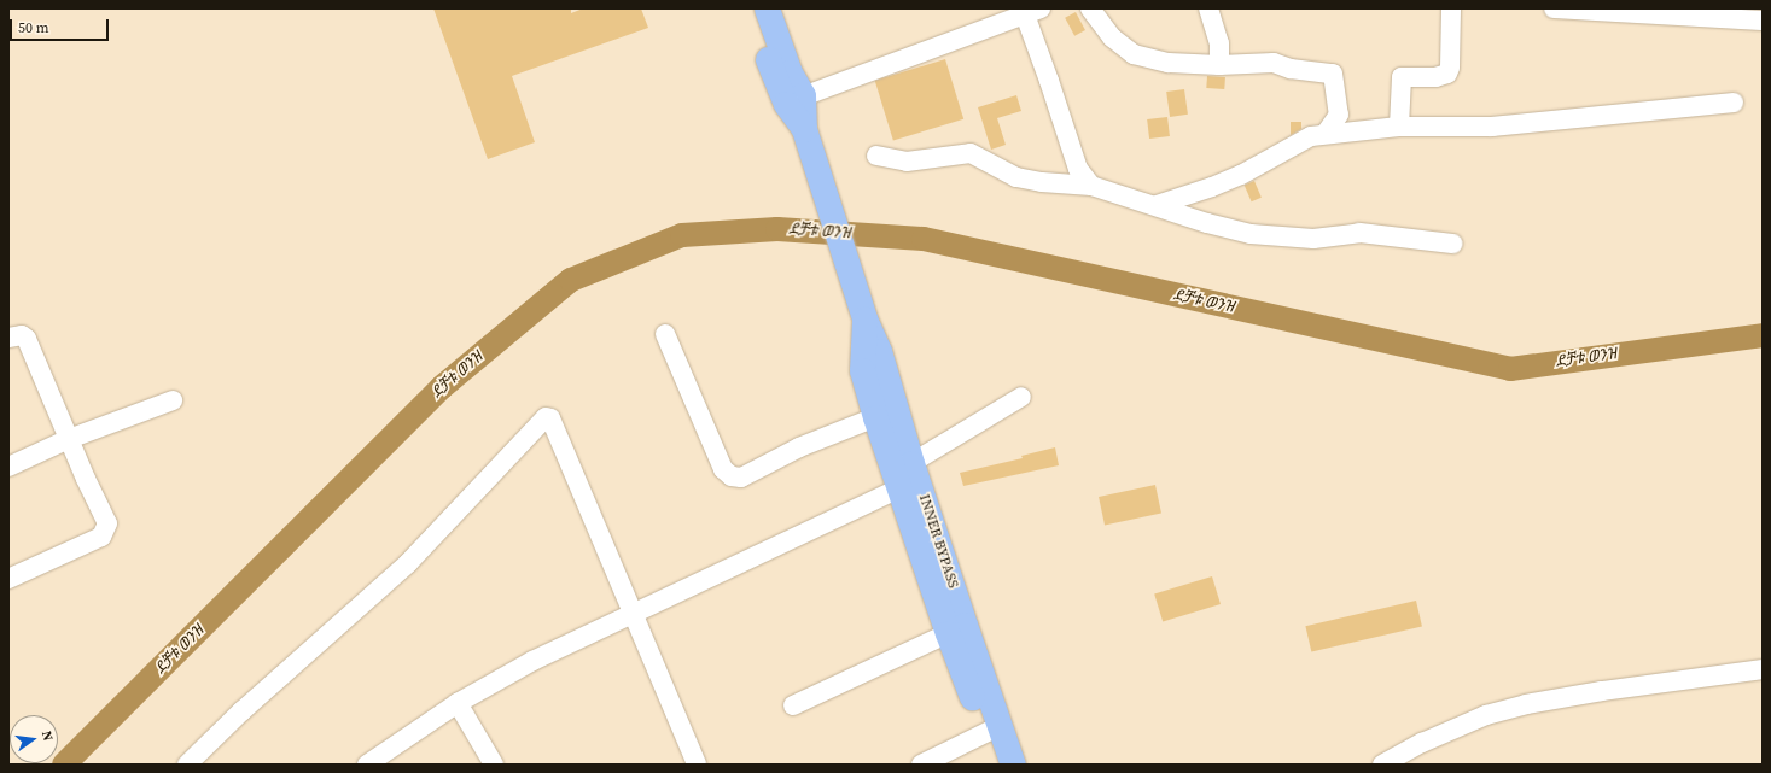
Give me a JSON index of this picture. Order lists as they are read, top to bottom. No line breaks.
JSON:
{"streets":{"main road":["INNER BYPASS"]},"water":["ደቻቱ ወንዝ"],"scale_bar":"50 m","north":"right"}
